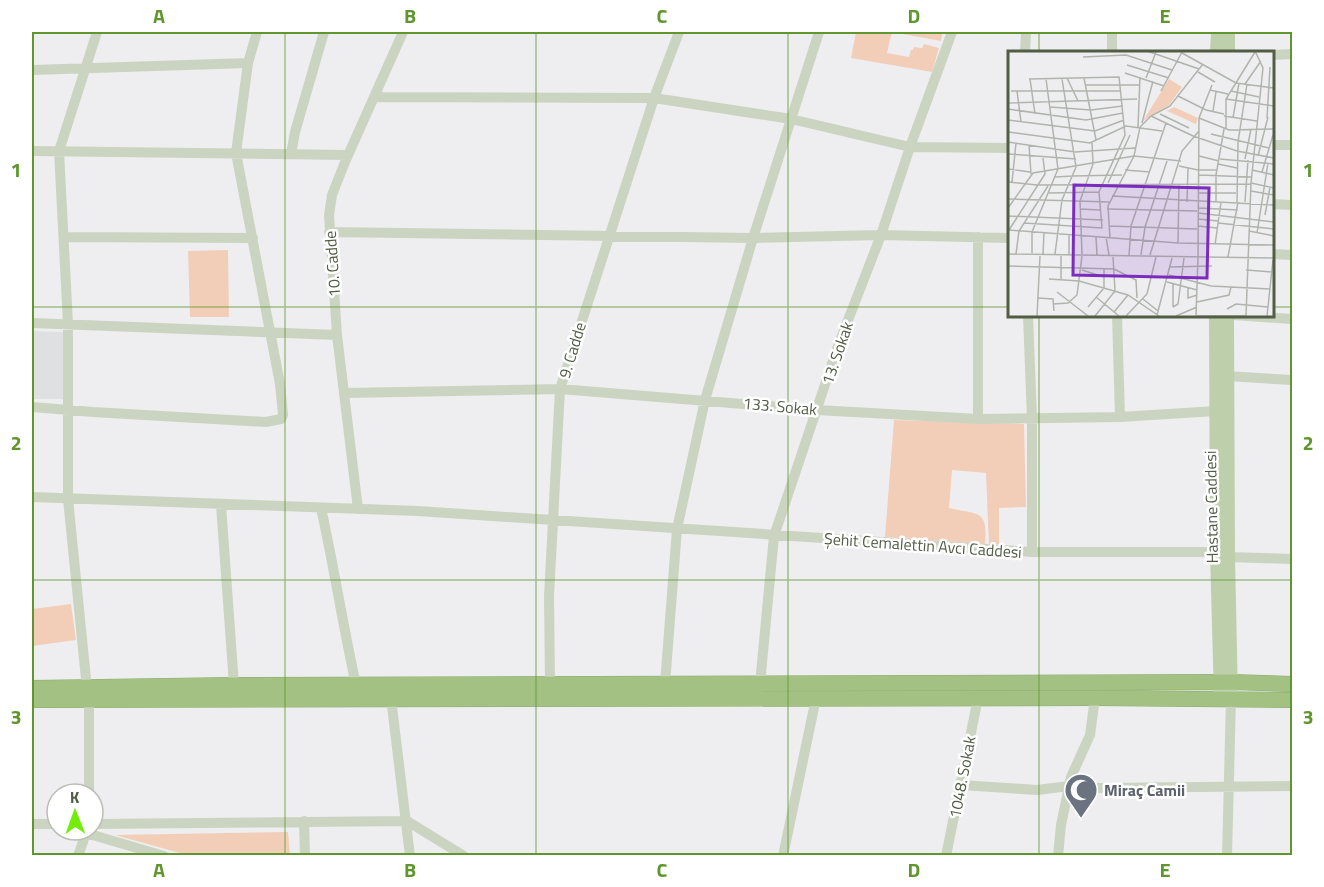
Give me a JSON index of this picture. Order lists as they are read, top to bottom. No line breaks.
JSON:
{"streets":{"main road":["Hastane Caddesi"],"street":["10. Cadde","9. Cadde","13. Sokak","133. Sokak","Şehit Cemalettin Avcı Caddesi","1048. Sokak"]},"crossings":[["10. Cadde","133. Sokak"],["10. Cadde","Şehit Cemalettin Avcı Caddesi"],["9. Cadde","133. Sokak"],["9. Cadde","Şehit Cemalettin Avcı Caddesi"],["13. Sokak","133. Sokak"],["13. Sokak","Şehit Cemalettin Avcı Caddesi"],["133. Sokak","Hastane Caddesi"],["Hastane Caddesi","Şehit Cemalettin Avcı Caddesi"]],"places":{"mosque":["Miraç Camii"]},"north":"top","grid":{"columns":["A","B","C","D","E"],"rows":["1","2","3"]}}
